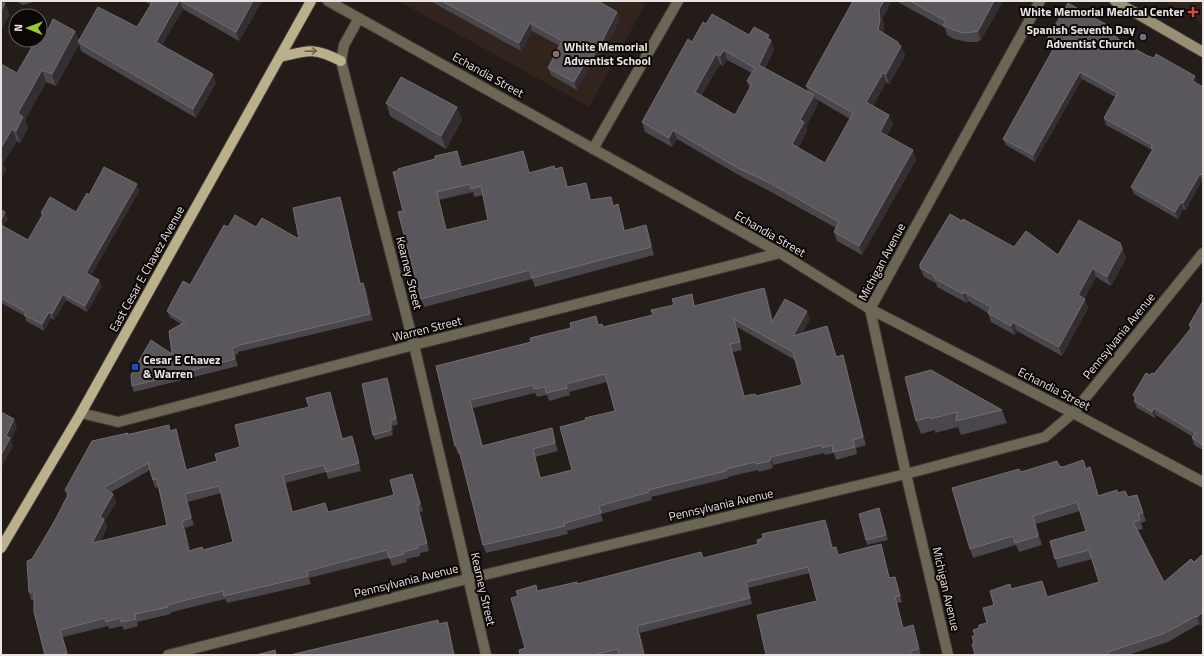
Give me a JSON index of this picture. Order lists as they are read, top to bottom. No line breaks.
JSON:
{"streets":{"main road":["East Cesar E Chavez Avenue"],"street":["Echandia Street","Michigan Avenue","Kearney Street","Warren Street","Pennsylvania Avenue"]},"crossings":[["Echandia Street","Michigan Avenue"],["Echandia Street","Kearney Street"],["Echandia Street","Warren Street"],["Echandia Street","Pennsylvania Avenue"],["Michigan Avenue","Pennsylvania Avenue"],["East Cesar E Chavez Avenue","Warren Street"],["Kearney Street","Warren Street"],["Kearney Street","Pennsylvania Avenue"]],"places":{"health":["White Memorial Medical Center"],"other":["Spanish Seventh Day Adventist Church","White Memorial Adventist School"],"transit":["Cesar E Chavez & Warren"]},"north":"left"}
